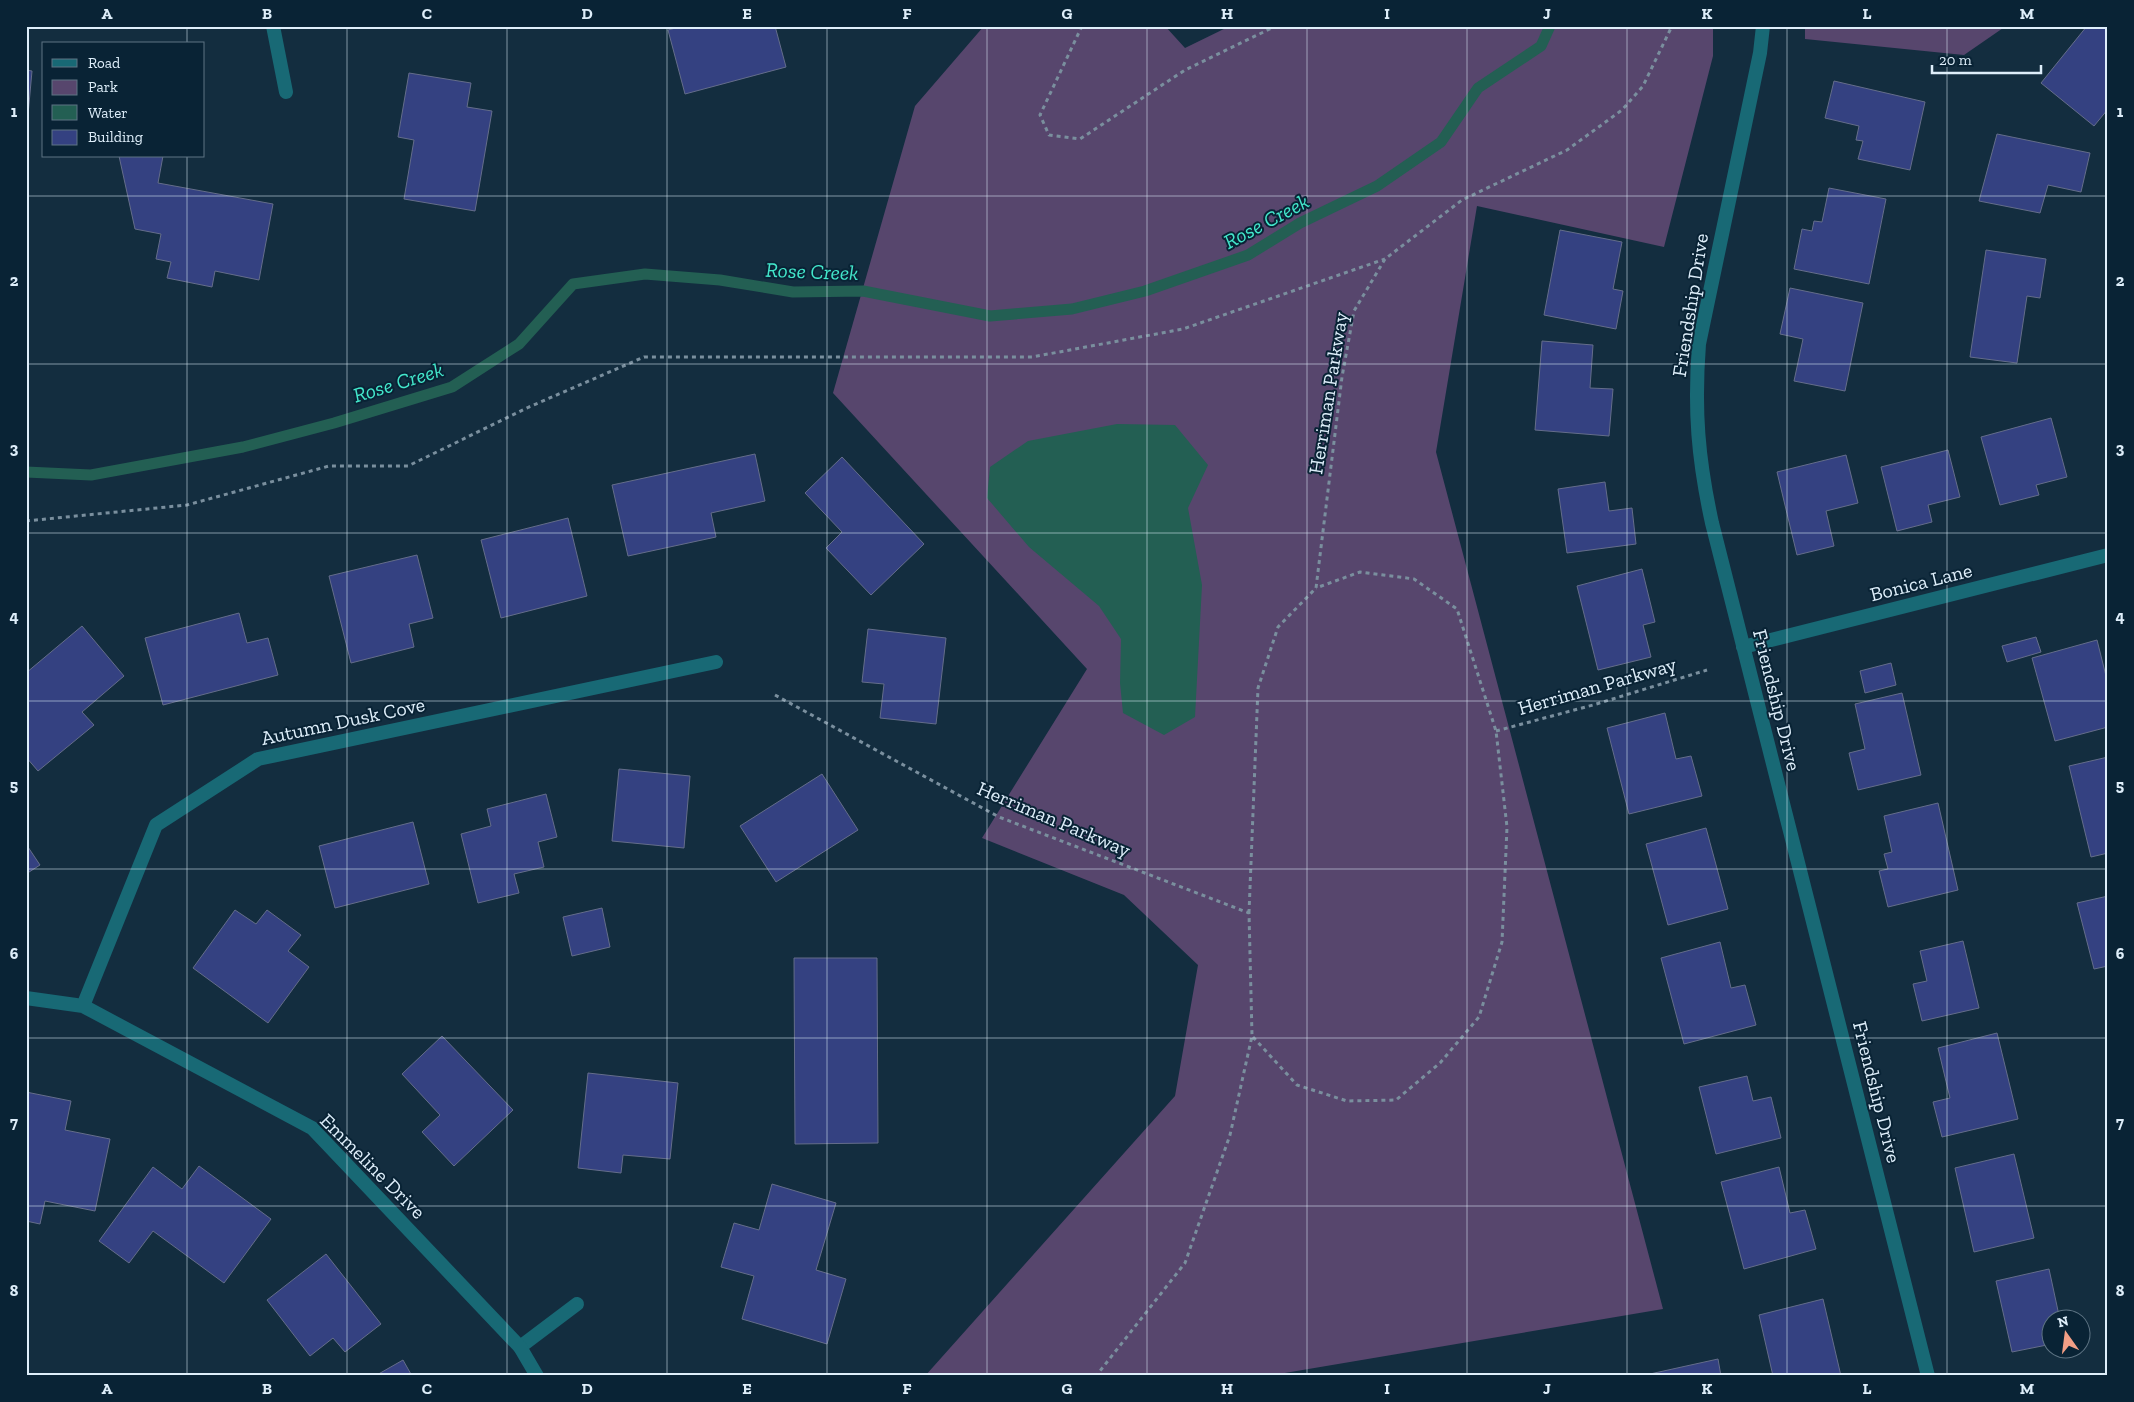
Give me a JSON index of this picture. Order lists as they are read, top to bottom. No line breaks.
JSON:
{"streets":{"street":["Friendship Drive","Bonica Lane","Autumn Dusk Cove","Emmeline Drive"],"path":["Herriman Parkway"]},"crossings":[["Friendship Drive","Bonica Lane"],["Autumn Dusk Cove","Emmeline Drive"]],"water":["Rose Creek"],"legend":["Road","Park","Water","Building"],"scale_bar":"20 m","north":"top","grid":{"columns":["A","B","C","D","E","F","G","H","I","J","K","L","M"],"rows":["1","2","3","4","5","6","7","8"]}}
